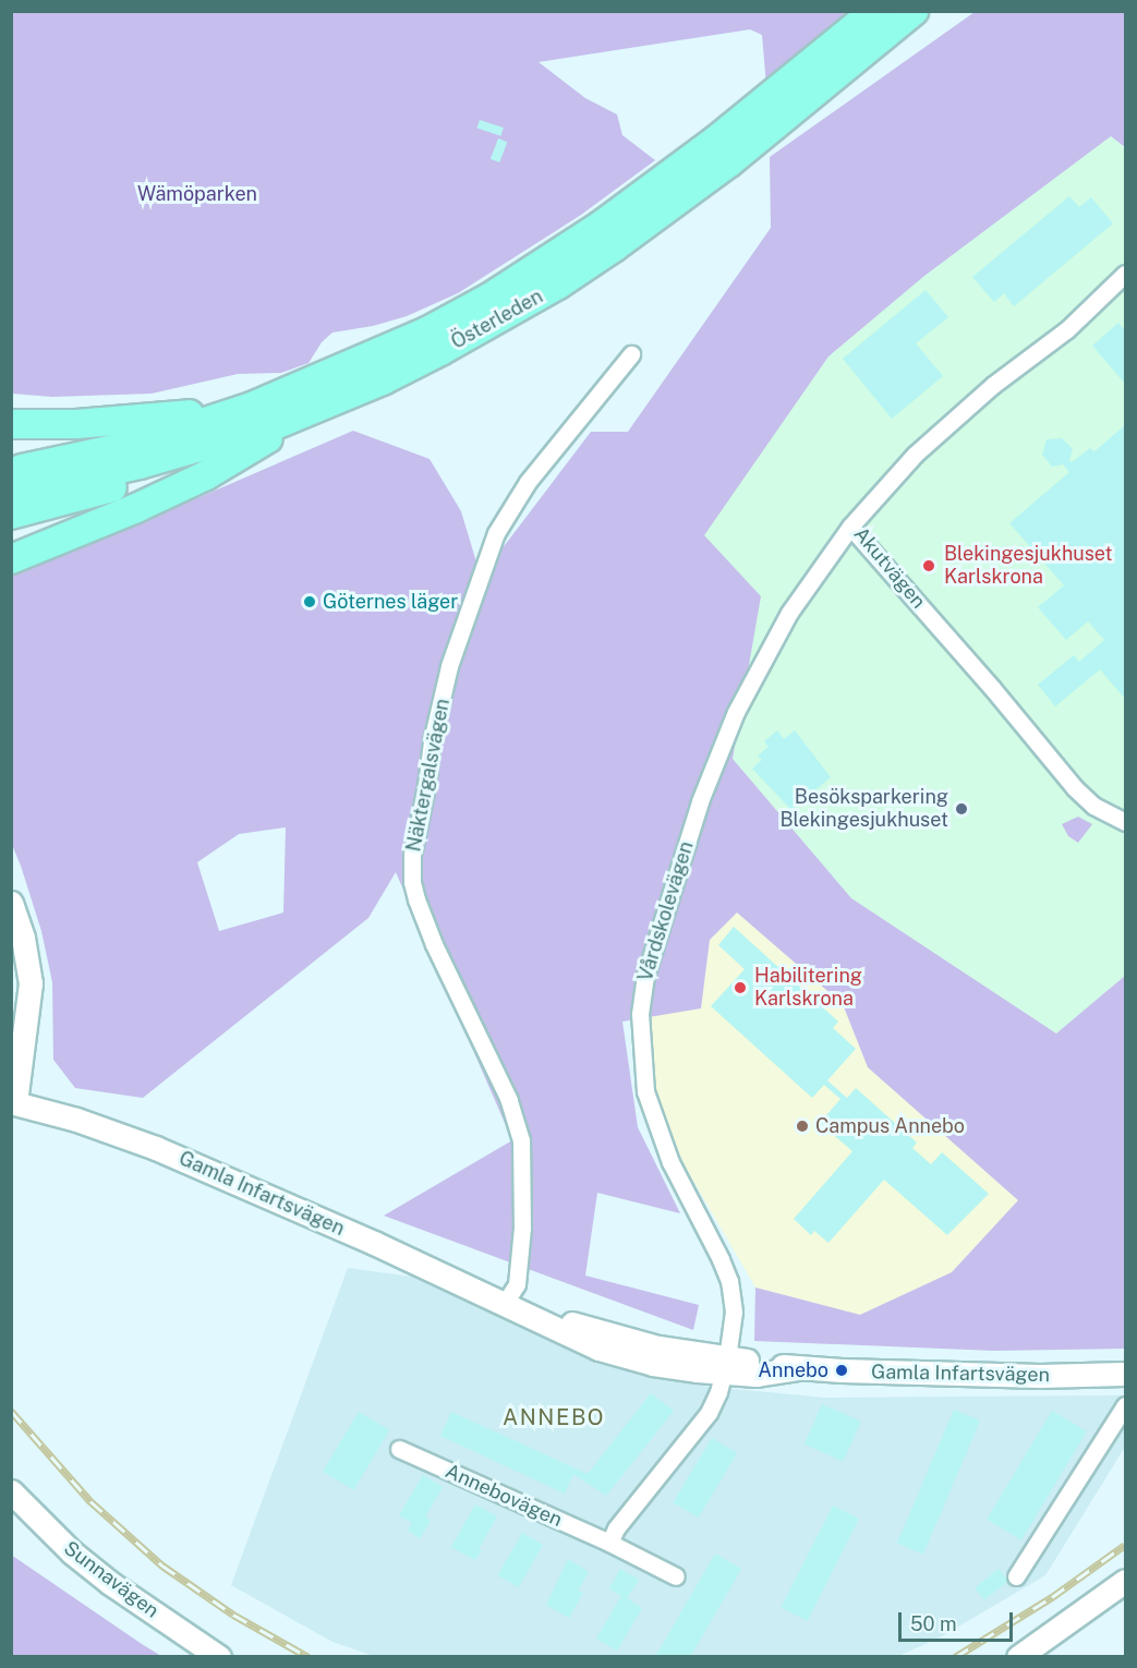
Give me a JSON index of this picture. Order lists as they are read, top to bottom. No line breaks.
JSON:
{"streets":{"highway":["Österleden"],"street":["Akutvägen","Näktergalsvägen","Vårdskolevägen","Gamla Infartsvägen","Annebovägen","Sunnavägen"]},"crossings":[["Akutvägen","Vårdskolevägen"],["Näktergalsvägen","Gamla Infartsvägen"],["Vårdskolevägen","Gamla Infartsvägen"]],"districts":["ANNEBO"],"parks":["Wämöparken"],"places":["Blekingesjukhuset Karlskrona","Göternes läger","Besöksparkering Blekingesjukhuset","Habilitering Karlskrona","Campus Annebo","Annebo"],"scale_bar":"50 m"}
